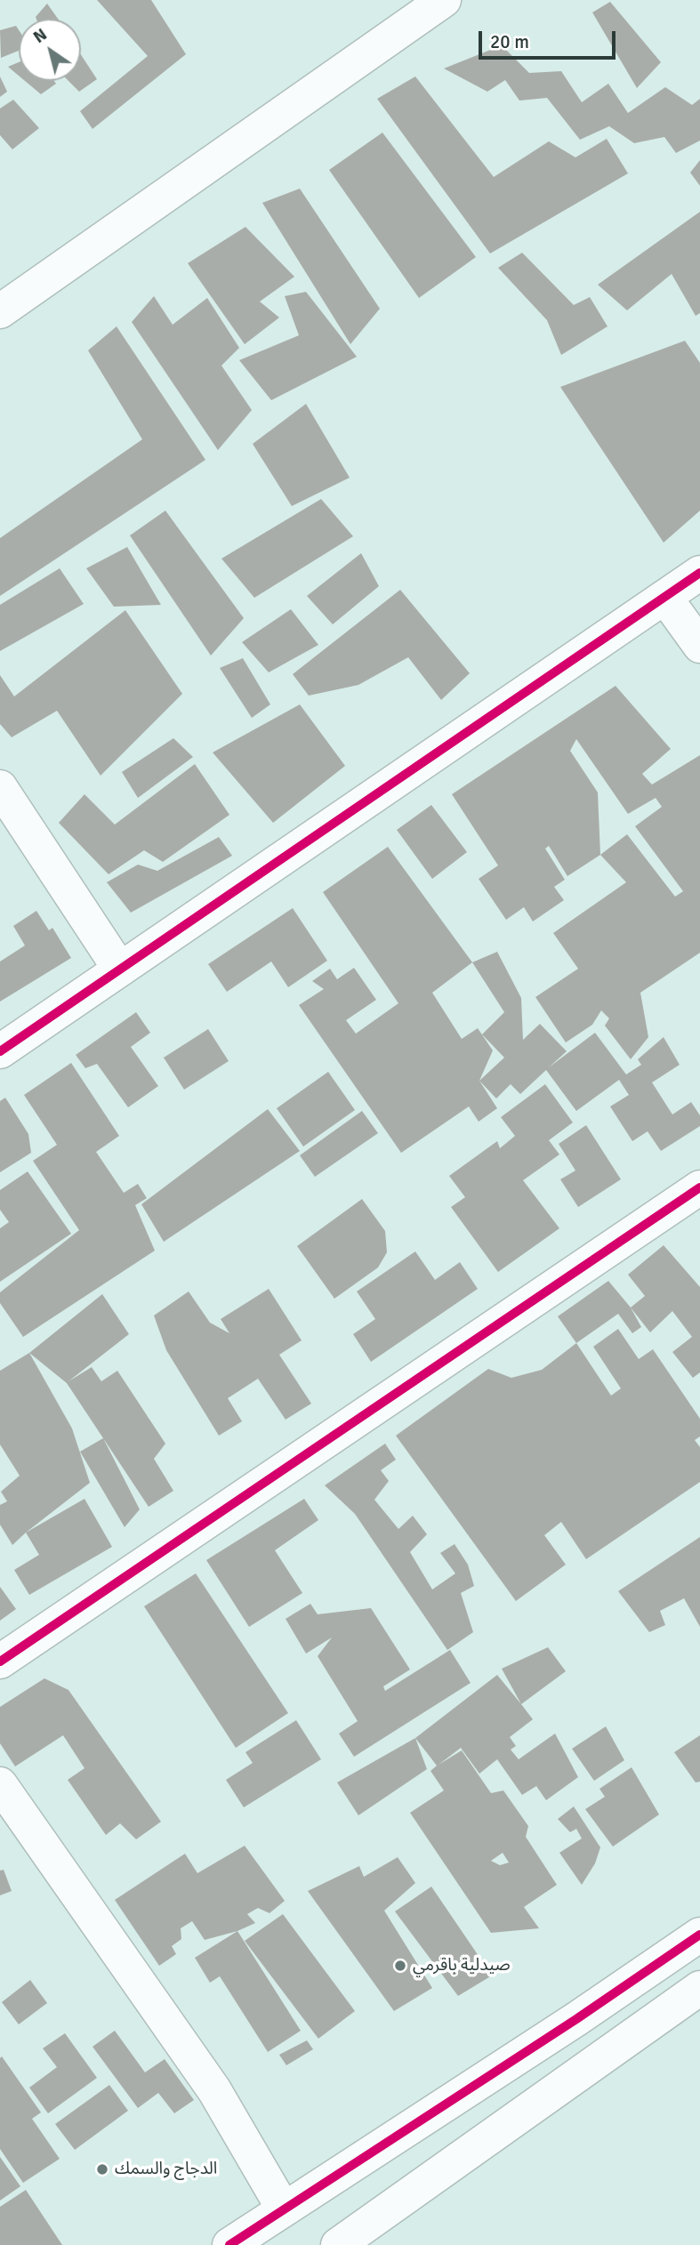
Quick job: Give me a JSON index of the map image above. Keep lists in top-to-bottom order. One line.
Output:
{"places":["صيدلية باقرمي","الدجاج والسمك"],"scale_bar":"20 m","north":"top left"}
